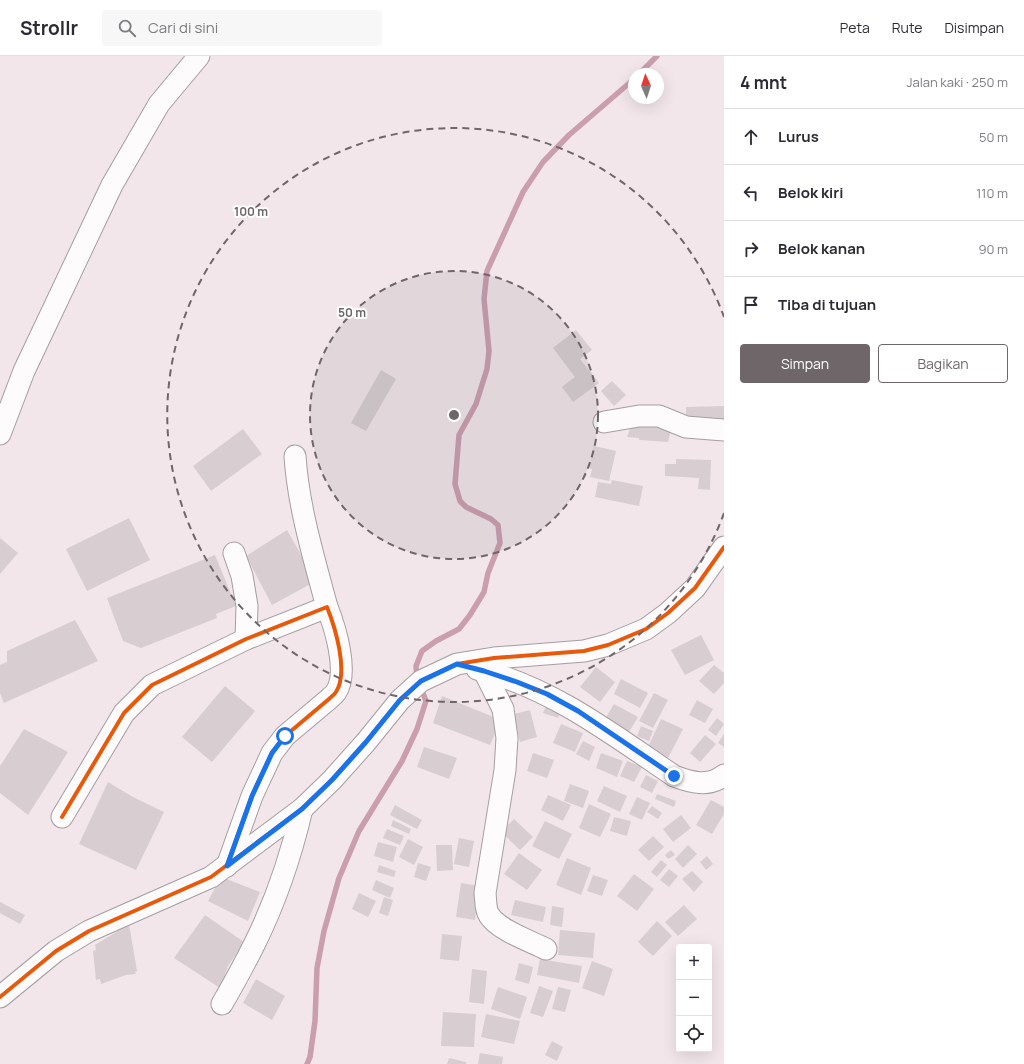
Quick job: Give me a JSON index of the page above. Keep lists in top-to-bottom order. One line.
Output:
{"north":"top","page":{"header":"Strollr","search":"Cari di sini","nav":["Peta","Rute","Disimpan"],"heading":["4 mnt","Jalan kaki · 250 m"],"list":[["Lurus","50 m"],["Belok kiri","110 m"],["Belok kanan","90 m"],"Tiba di tujuan"],"buttons":["Simpan","Bagikan"],"map_buttons":["+","−"]},"rings":["100 m","50 m"]}
